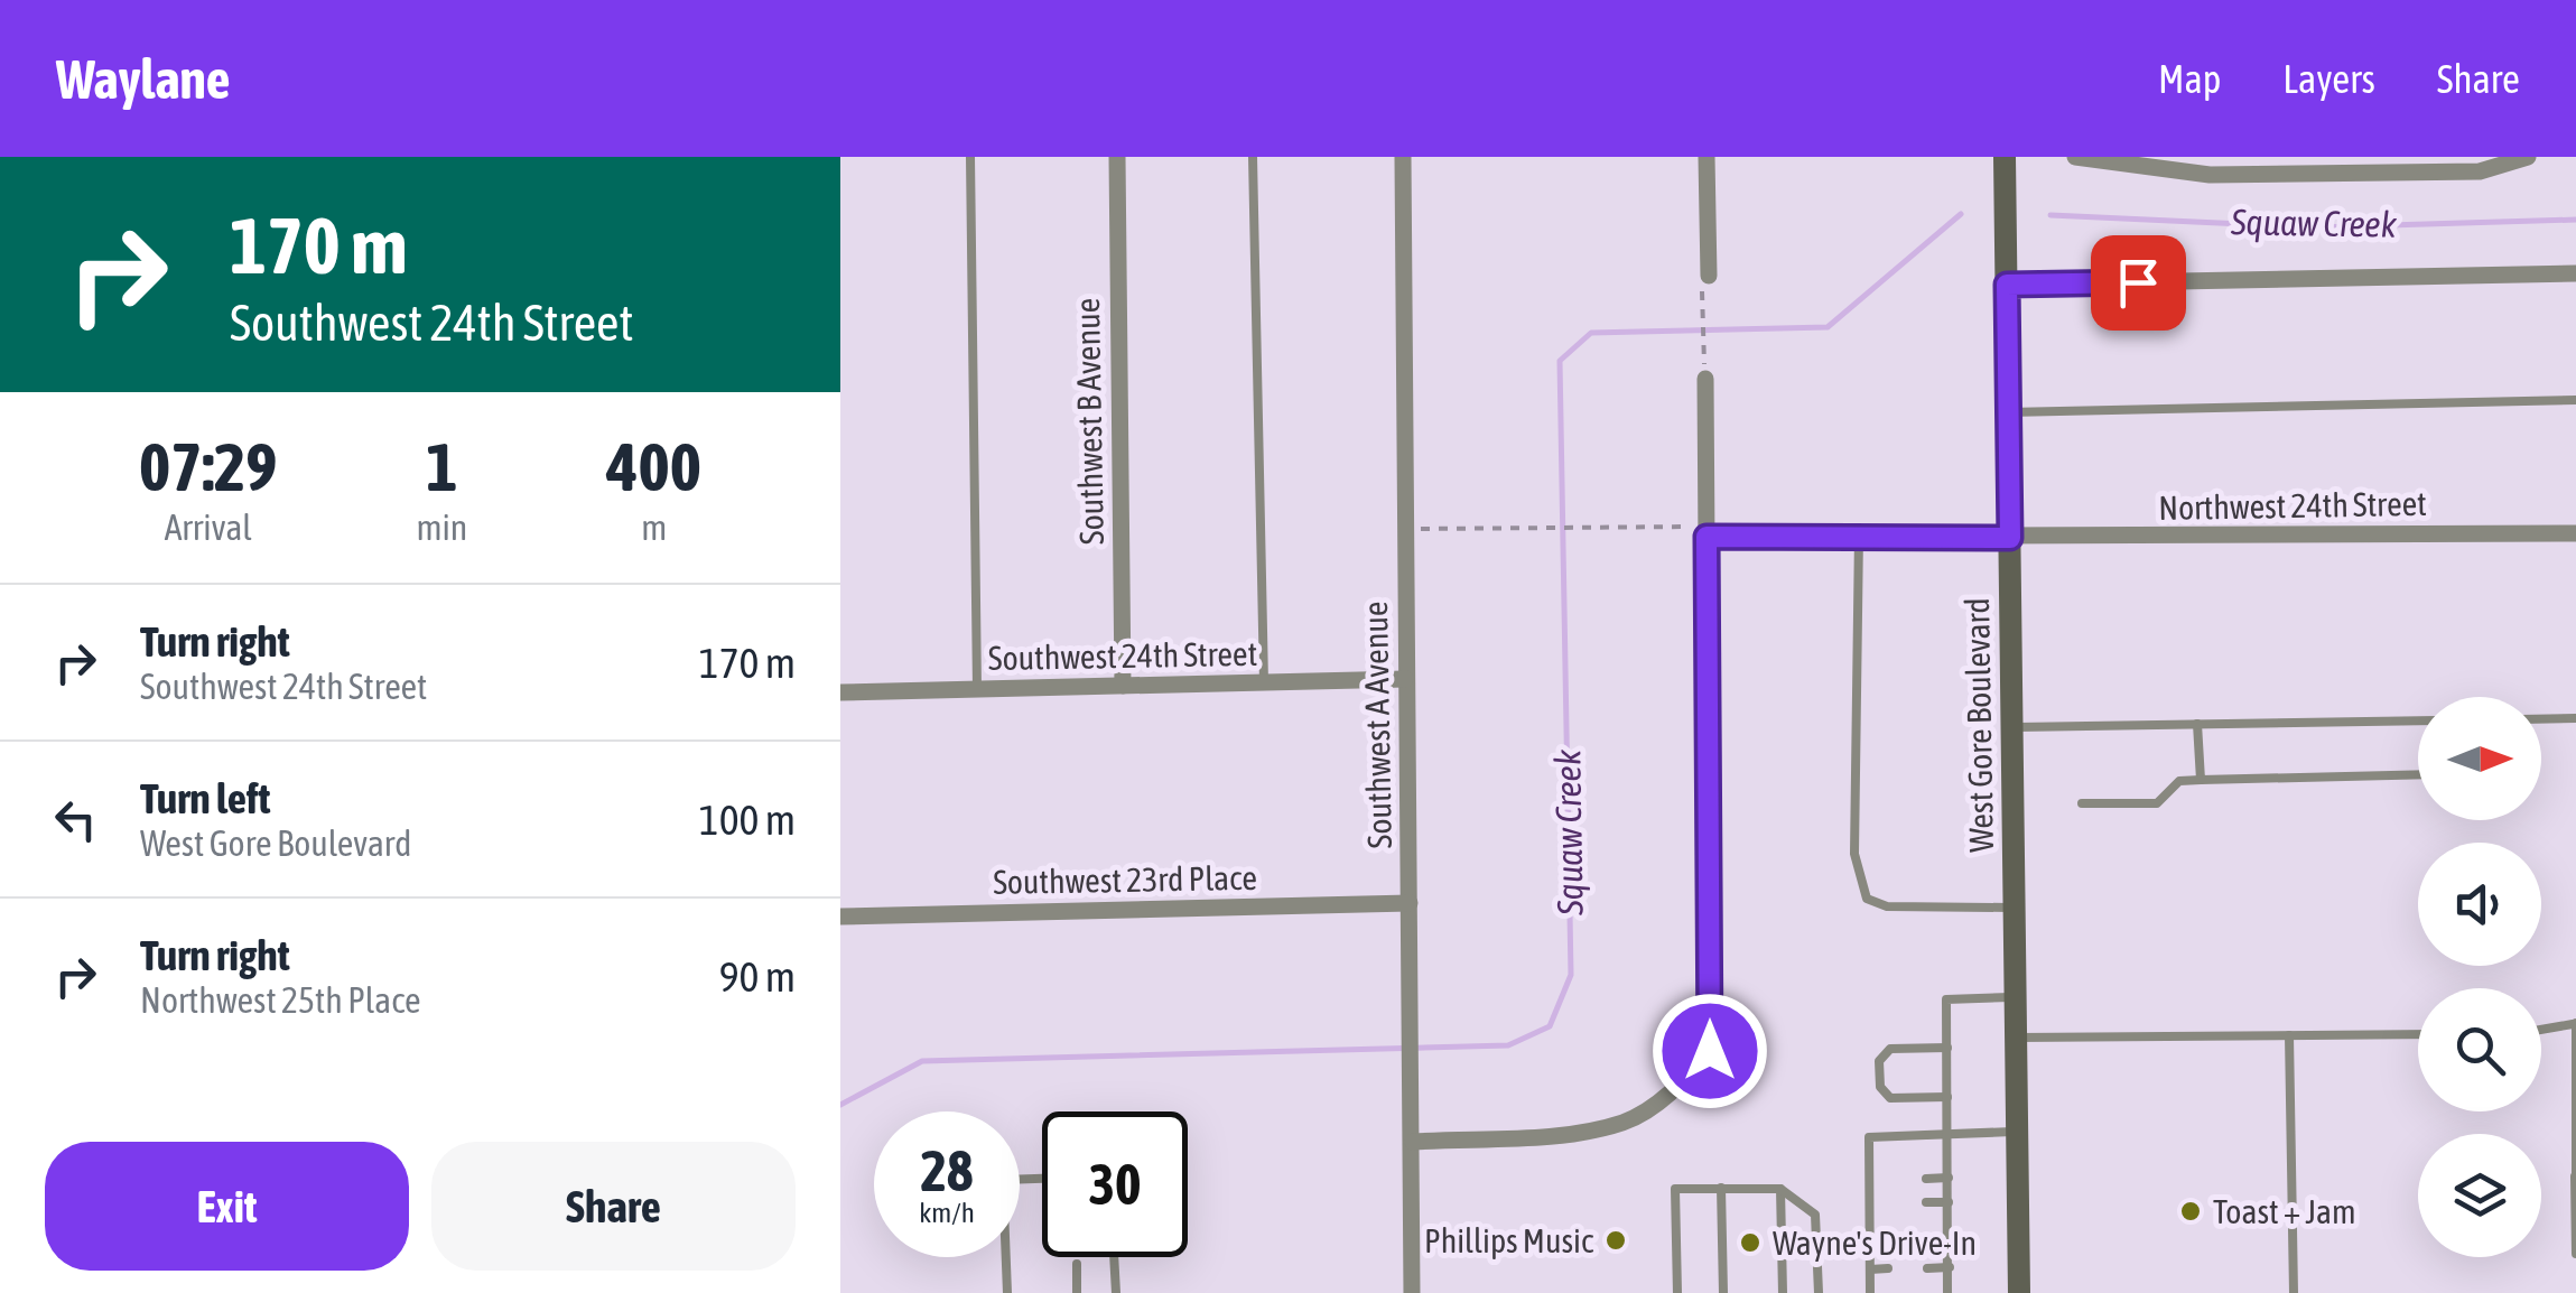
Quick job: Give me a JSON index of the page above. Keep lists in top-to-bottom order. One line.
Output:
{"streets":{"main road":["West Gore Boulevard"],"street":["Southwest B Avenue","Northwest 24th Street","Southwest 24th Street","Southwest A Avenue","Southwest 23rd Place"]},"crossings":[["Southwest B Avenue","Southwest 24th Street"],["Northwest 24th Street","West Gore Boulevard"],["Southwest 24th Street","Southwest A Avenue"],["Southwest A Avenue","Southwest 23rd Place"]],"water":["Squaw Creek"],"places":["Toast + Jam","Phillips Music","Wayne's Drive-In"],"north":"right","page":{"header":"Waylane","nav":["Map","Layers","Share"],"turn":["170 m","Southwest 24th Street"],"eta":["07:29","Arrival","1","min","400","m"],"list":[{"name":"Turn right","note":"Southwest 24th Street","value":"170 m"},{"name":"Turn left","note":"West Gore Boulevard","value":"100 m"},{"name":"Turn right","note":"Northwest 25th Place","value":"90 m"}],"speed":"28 km/h","limit":"30","buttons":["Exit","Share"]}}
